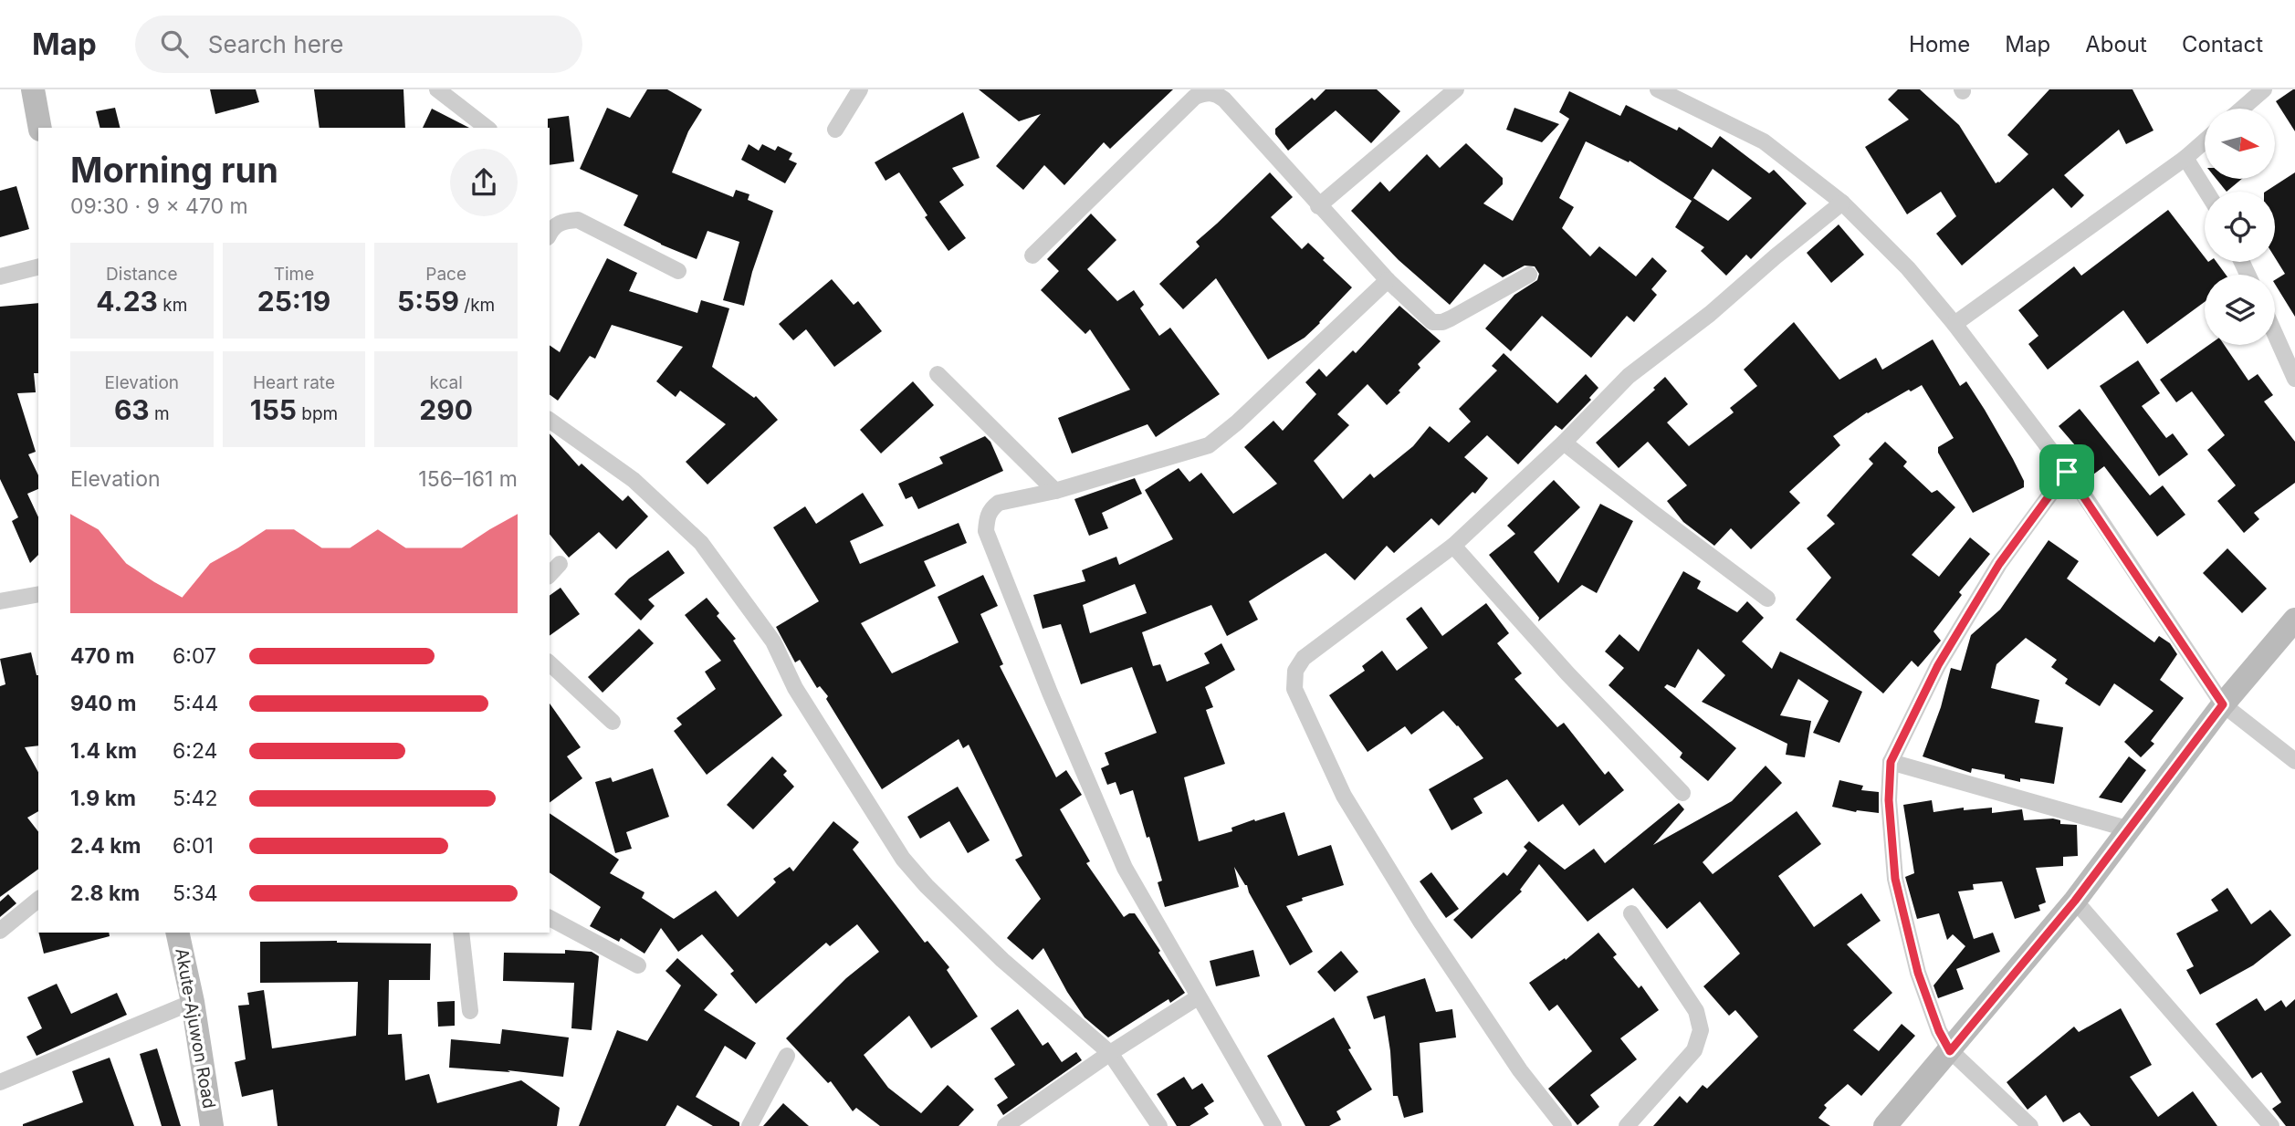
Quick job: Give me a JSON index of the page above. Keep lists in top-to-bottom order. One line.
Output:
{"streets":{"street":["Akute-Ajuwon Road"]},"north":"right","page":{"header":"Map","search":"Search here","nav":["Home","Map","About","Contact"],"heading":["Morning run","09:30 · 9 × 470 m"],"stats":[["Distance","4.23 km"],["Time","25:19"],["Pace","5:59 /km"],["Elevation","63 m"],["Heart rate","155 bpm"],["kcal","290"]],"chart":["Elevation","156–161 m"],"list":[{"name":"470 m","note":"6:07"},{"name":"940 m","note":"5:44"},{"name":"1.4 km","note":"6:24"},{"name":"1.9 km","note":"5:42"},{"name":"2.4 km","note":"6:01"},{"name":"2.8 km","note":"5:34"}]}}
